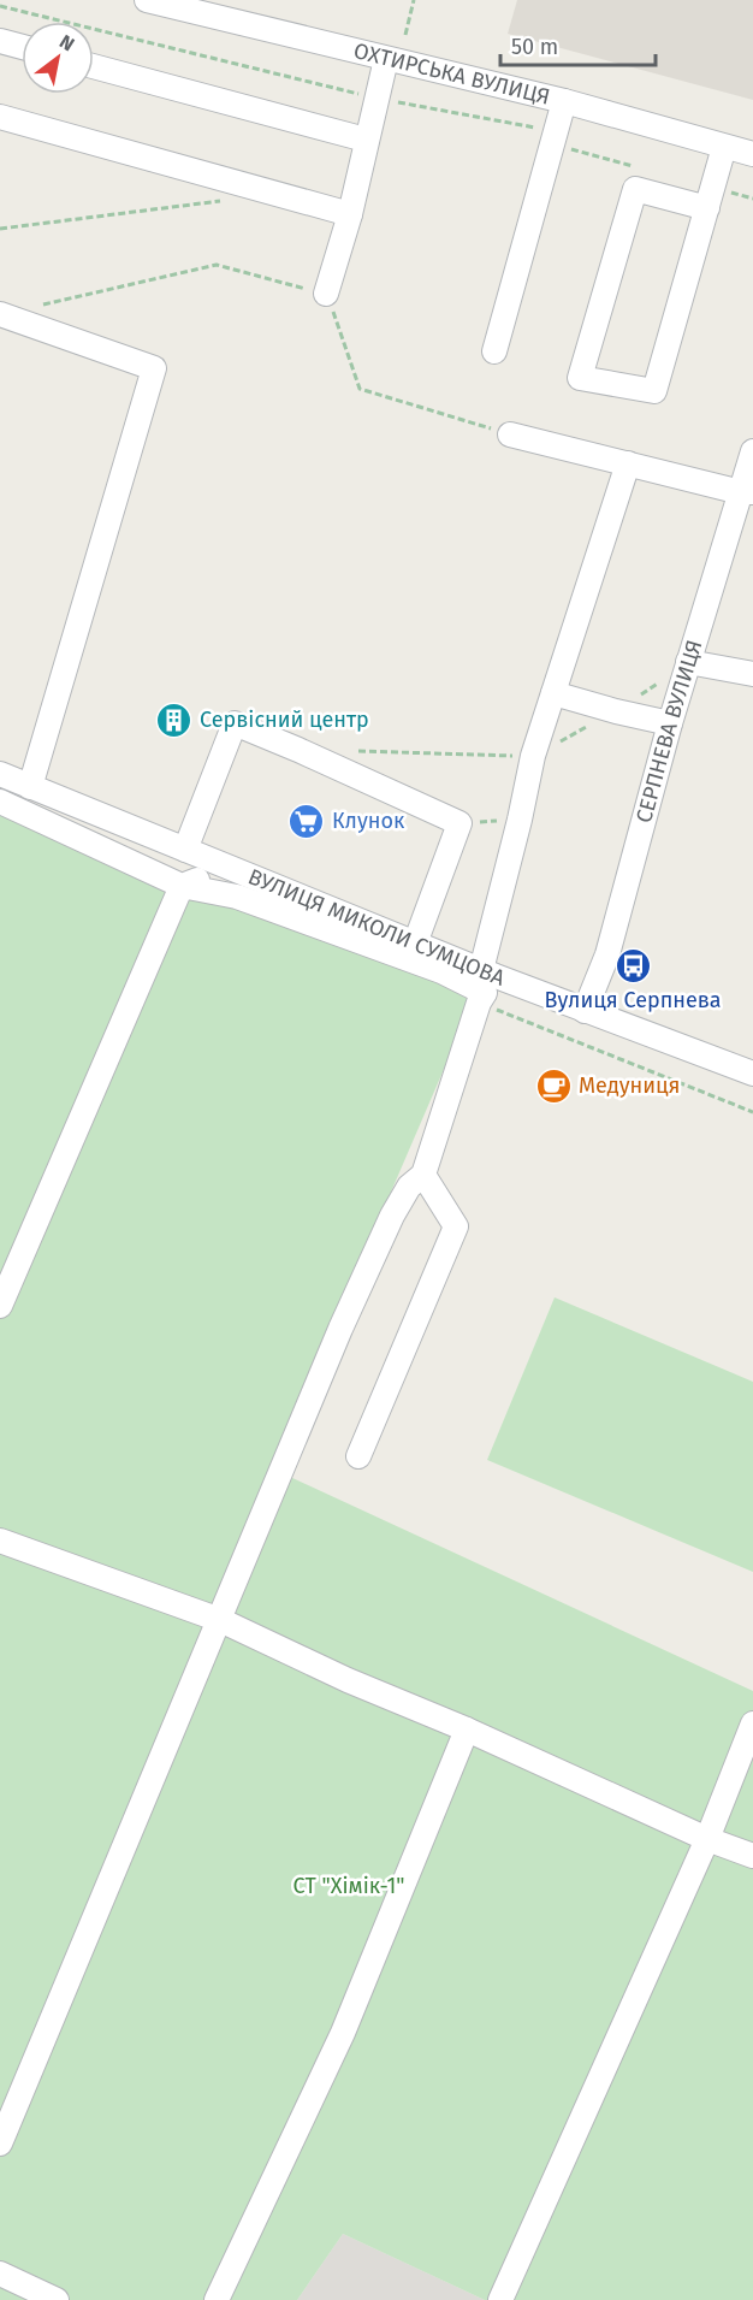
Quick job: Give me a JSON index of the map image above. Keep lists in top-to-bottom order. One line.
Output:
{"streets":{"street":["ОХТИРСЬКА ВУЛИЦЯ","СЕРПНЕВА ВУЛИЦЯ","ВУЛИЦЯ МИКОЛИ СУМЦОВА"]},"crossings":[["СЕРПНЕВА ВУЛИЦЯ","ВУЛИЦЯ МИКОЛИ СУМЦОВА"]],"parks":["СТ \"Хімік-1\""],"places":{"building":["Сервісний центр"],"supermarket":["Клунок"],"bus stop":["Вулиця Серпнева"],"cafe":["Медуниця"]},"scale_bar":"50 m","north":"top right"}
